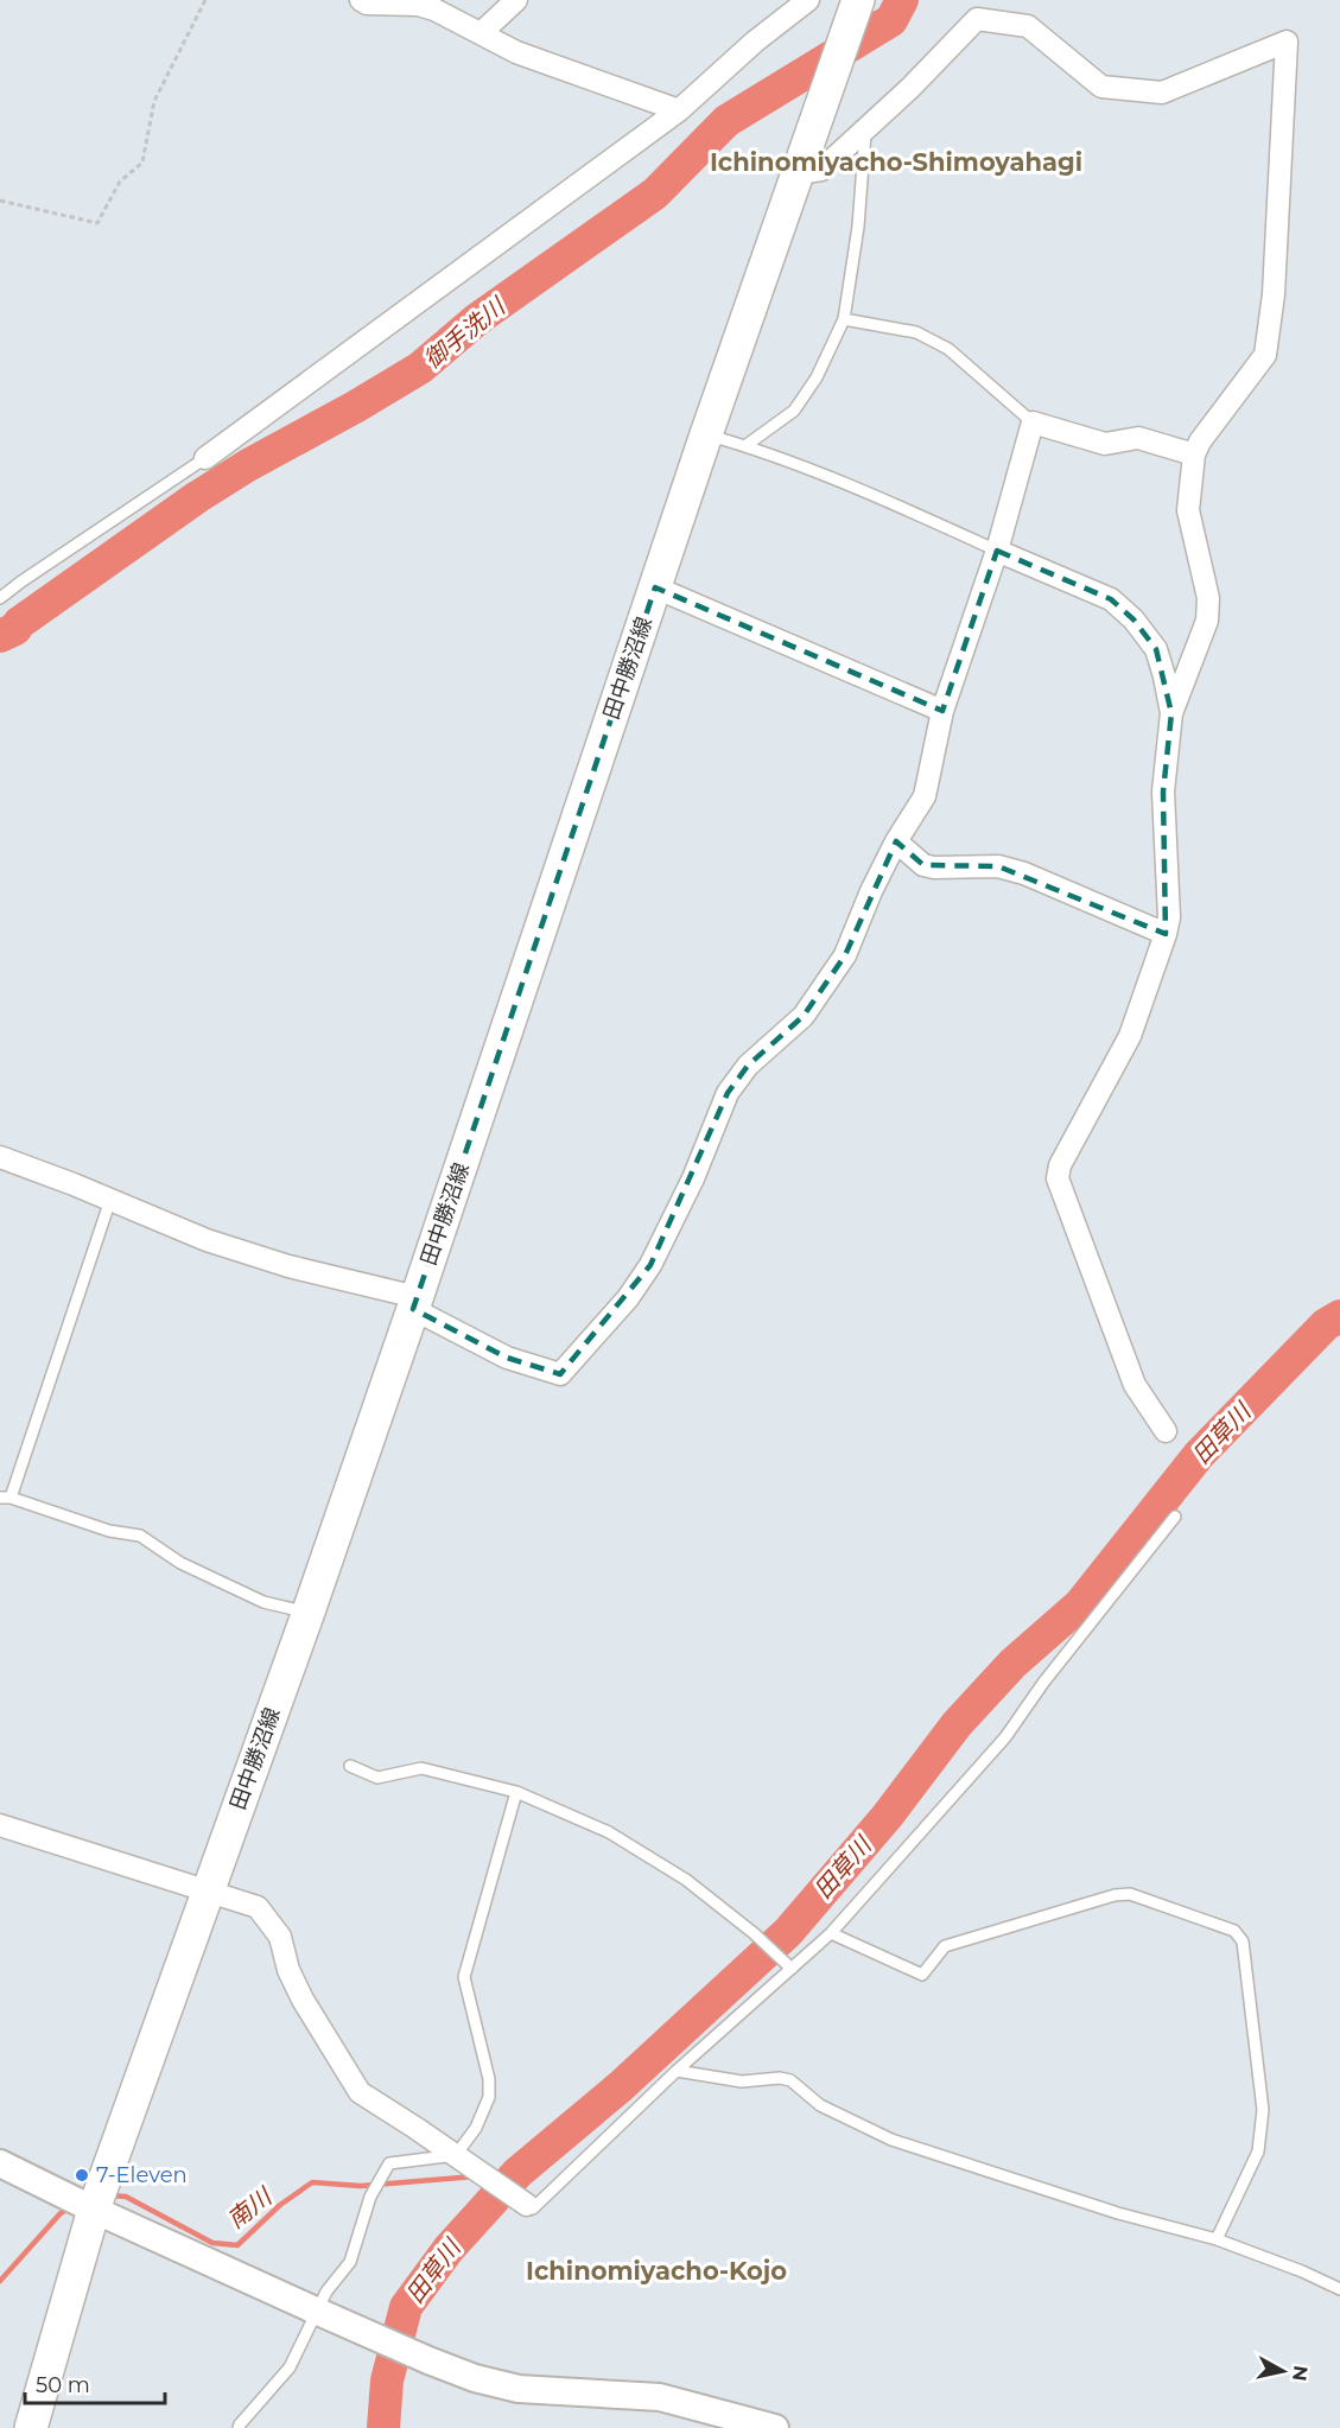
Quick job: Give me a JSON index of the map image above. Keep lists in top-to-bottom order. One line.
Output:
{"streets":{"main road":["田中勝沼線"]},"districts":["Ichinomiyacho-Shimoyahagi","Ichinomiyacho-Kojo"],"water":["御手洗川","田草川","南川"],"places":["7-Eleven"],"scale_bar":"50 m","north":"right"}
